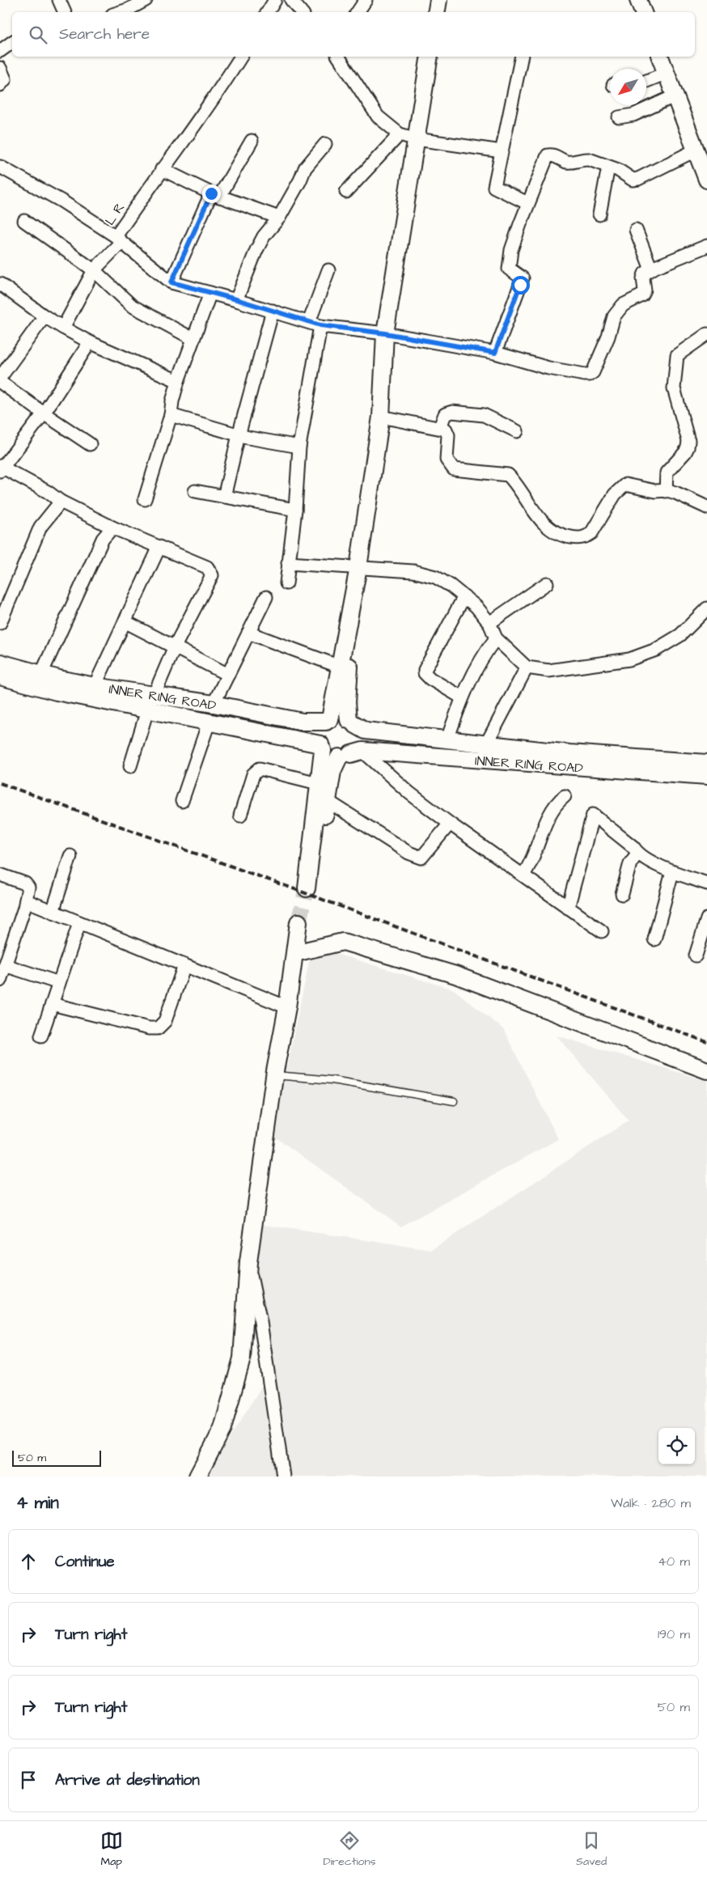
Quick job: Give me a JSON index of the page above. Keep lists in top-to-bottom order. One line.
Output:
{"streets":{"street":["L R","INNER RING ROAD"]},"scale_bar":"50 m","north":"bottom left","page":{"search":"Search here","scale":"50 m","heading":["4 min","Walk · 280 m"],"list":[["Continue","40 m"],["Turn right","190 m"],["Turn right","50 m"],"Arrive at destination"],"nav":["Map","Directions","Saved"]}}
